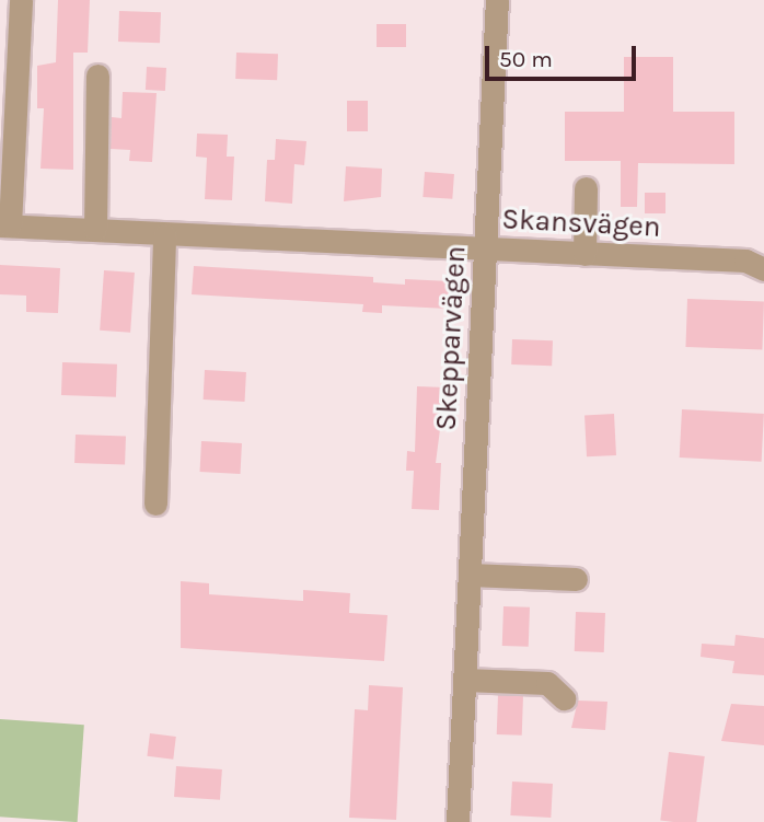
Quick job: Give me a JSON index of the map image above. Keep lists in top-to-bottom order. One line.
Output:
{"streets":{"street":["Skansvägen","Skepparvägen"]},"crossings":[["Skansvägen","Skepparvägen"]],"scale_bar":"50 m"}
